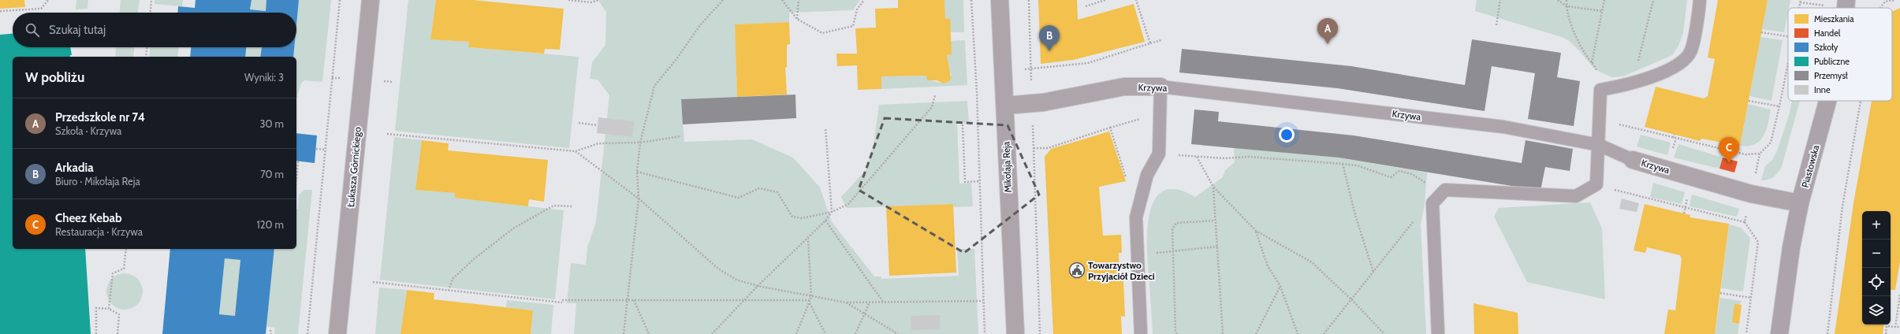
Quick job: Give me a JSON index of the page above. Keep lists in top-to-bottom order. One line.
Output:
{"streets":{"street":["Krzywa","Piastowska","Łukasza Górnickiego","Mikołaja Reja"]},"crossings":[["Krzywa","Piastowska"],["Krzywa","Mikołaja Reja"]],"places":{"public building":["Towarzystwo Przyjaciół Dzieci"]},"legend":["Mieszkania","Handel","Szkoły","Publiczne","Przemysł","Inne"],"page":{"search":"Szukaj tutaj","pins":["A","B","C"],"heading":["W pobliżu","Wyniki: 3"],"list":[{"mark":"A","name":"Przedszkole nr 74","note":"Szkoła · Krzywa","value":"30 m"},{"mark":"B","name":"Arkadia","note":"Biuro · Mikołaja Reja","value":"70 m"},{"mark":"C","name":"Cheez Kebab","note":"Restauracja · Krzywa","value":"120 m"}],"map_buttons":["+","−"]}}
